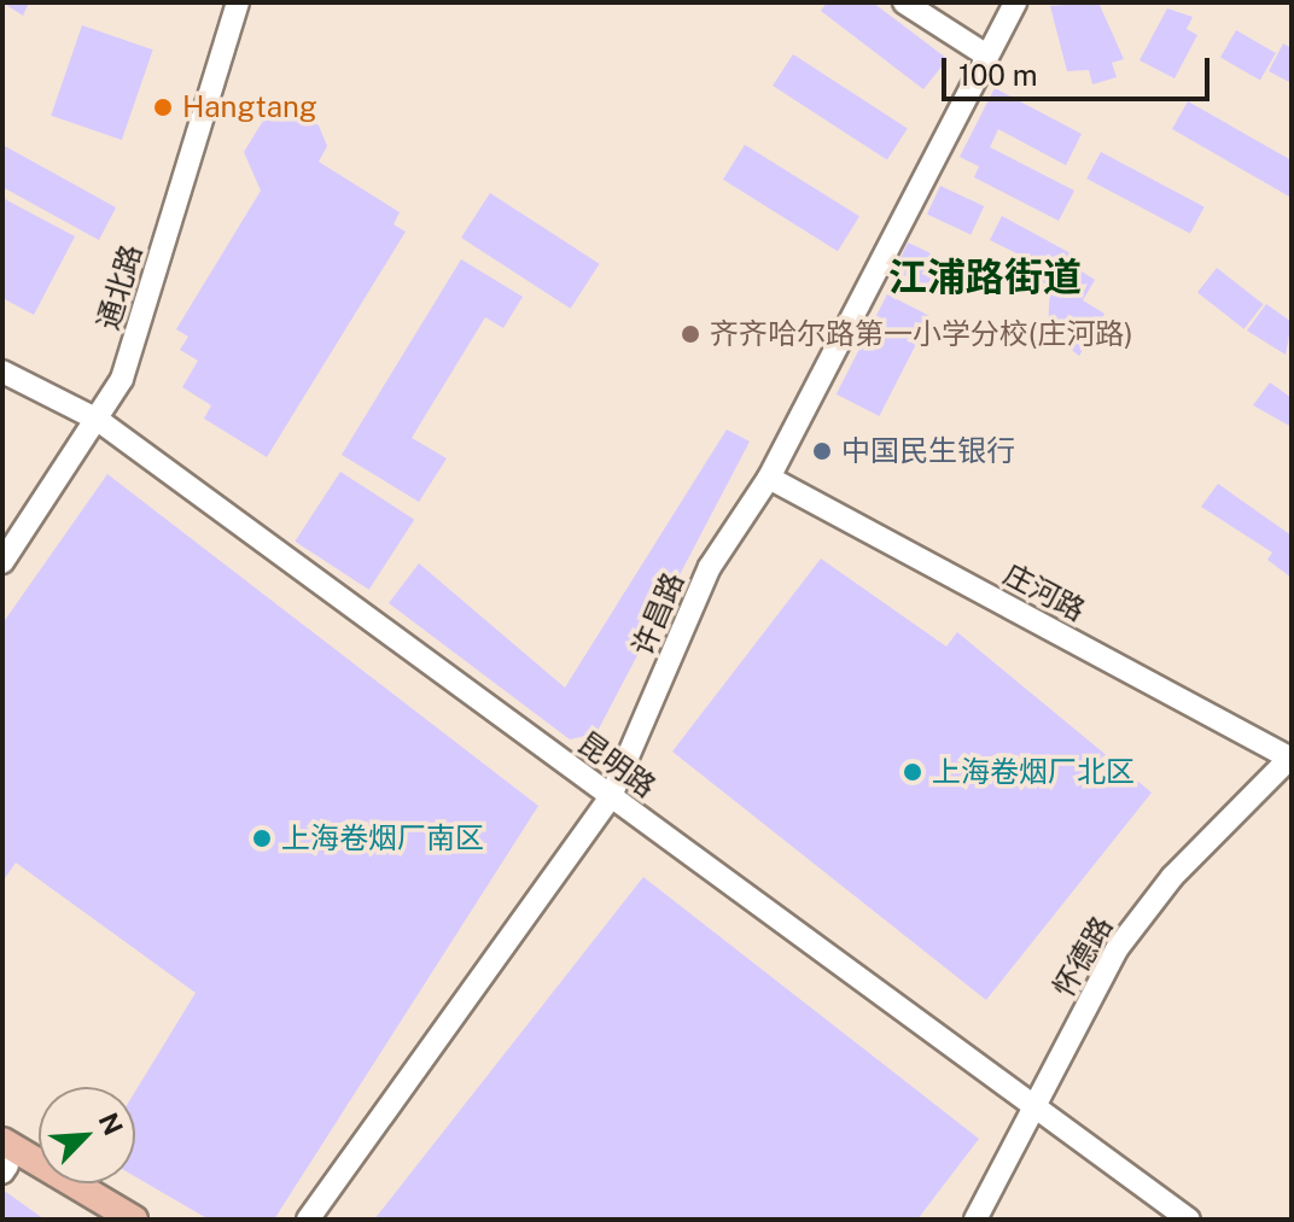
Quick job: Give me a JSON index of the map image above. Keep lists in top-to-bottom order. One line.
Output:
{"streets":{"street":["通北路","庄河路","许昌路","昆明路","怀德路"]},"crossings":[["通北路","昆明路"],["庄河路","许昌路"],["庄河路","怀德路"],["许昌路","昆明路"],["昆明路","怀德路"]],"districts":["江浦路街道"],"places":["Hangtang","齐齐哈尔路第一小学分校(庄河路)","中国民生银行","上海卷烟厂北区","上海卷烟厂南区"],"scale_bar":"100 m","north":"top right"}
